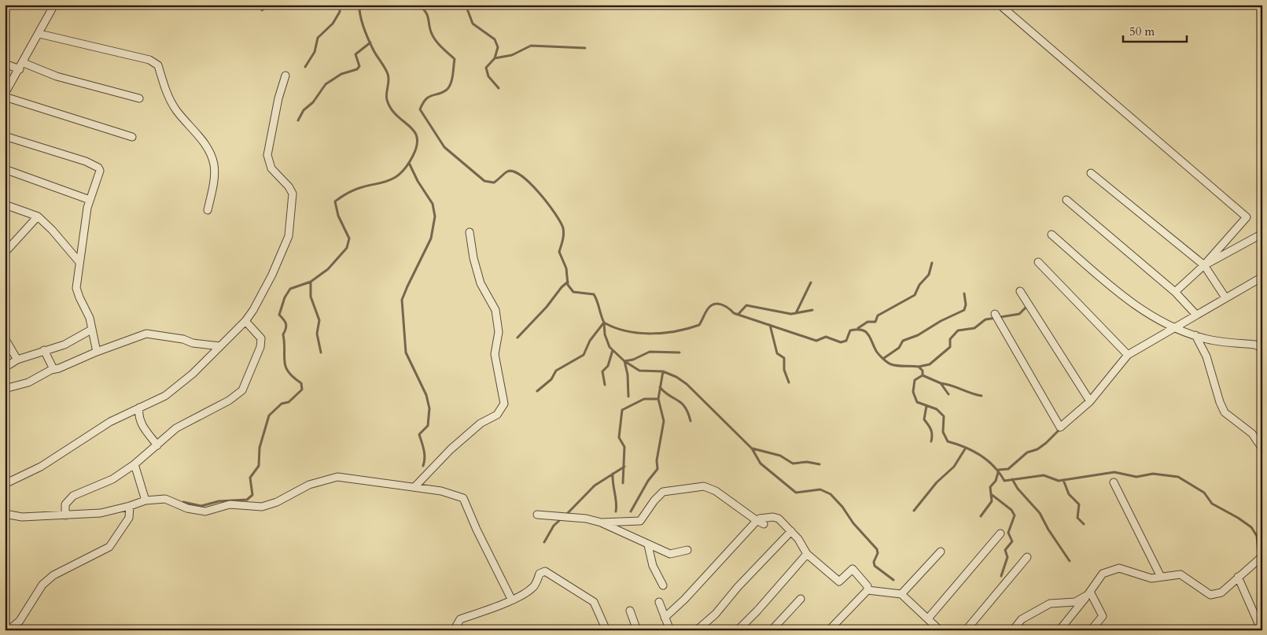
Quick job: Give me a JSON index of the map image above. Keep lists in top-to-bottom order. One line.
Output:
{"scale_bar":"50 m"}
